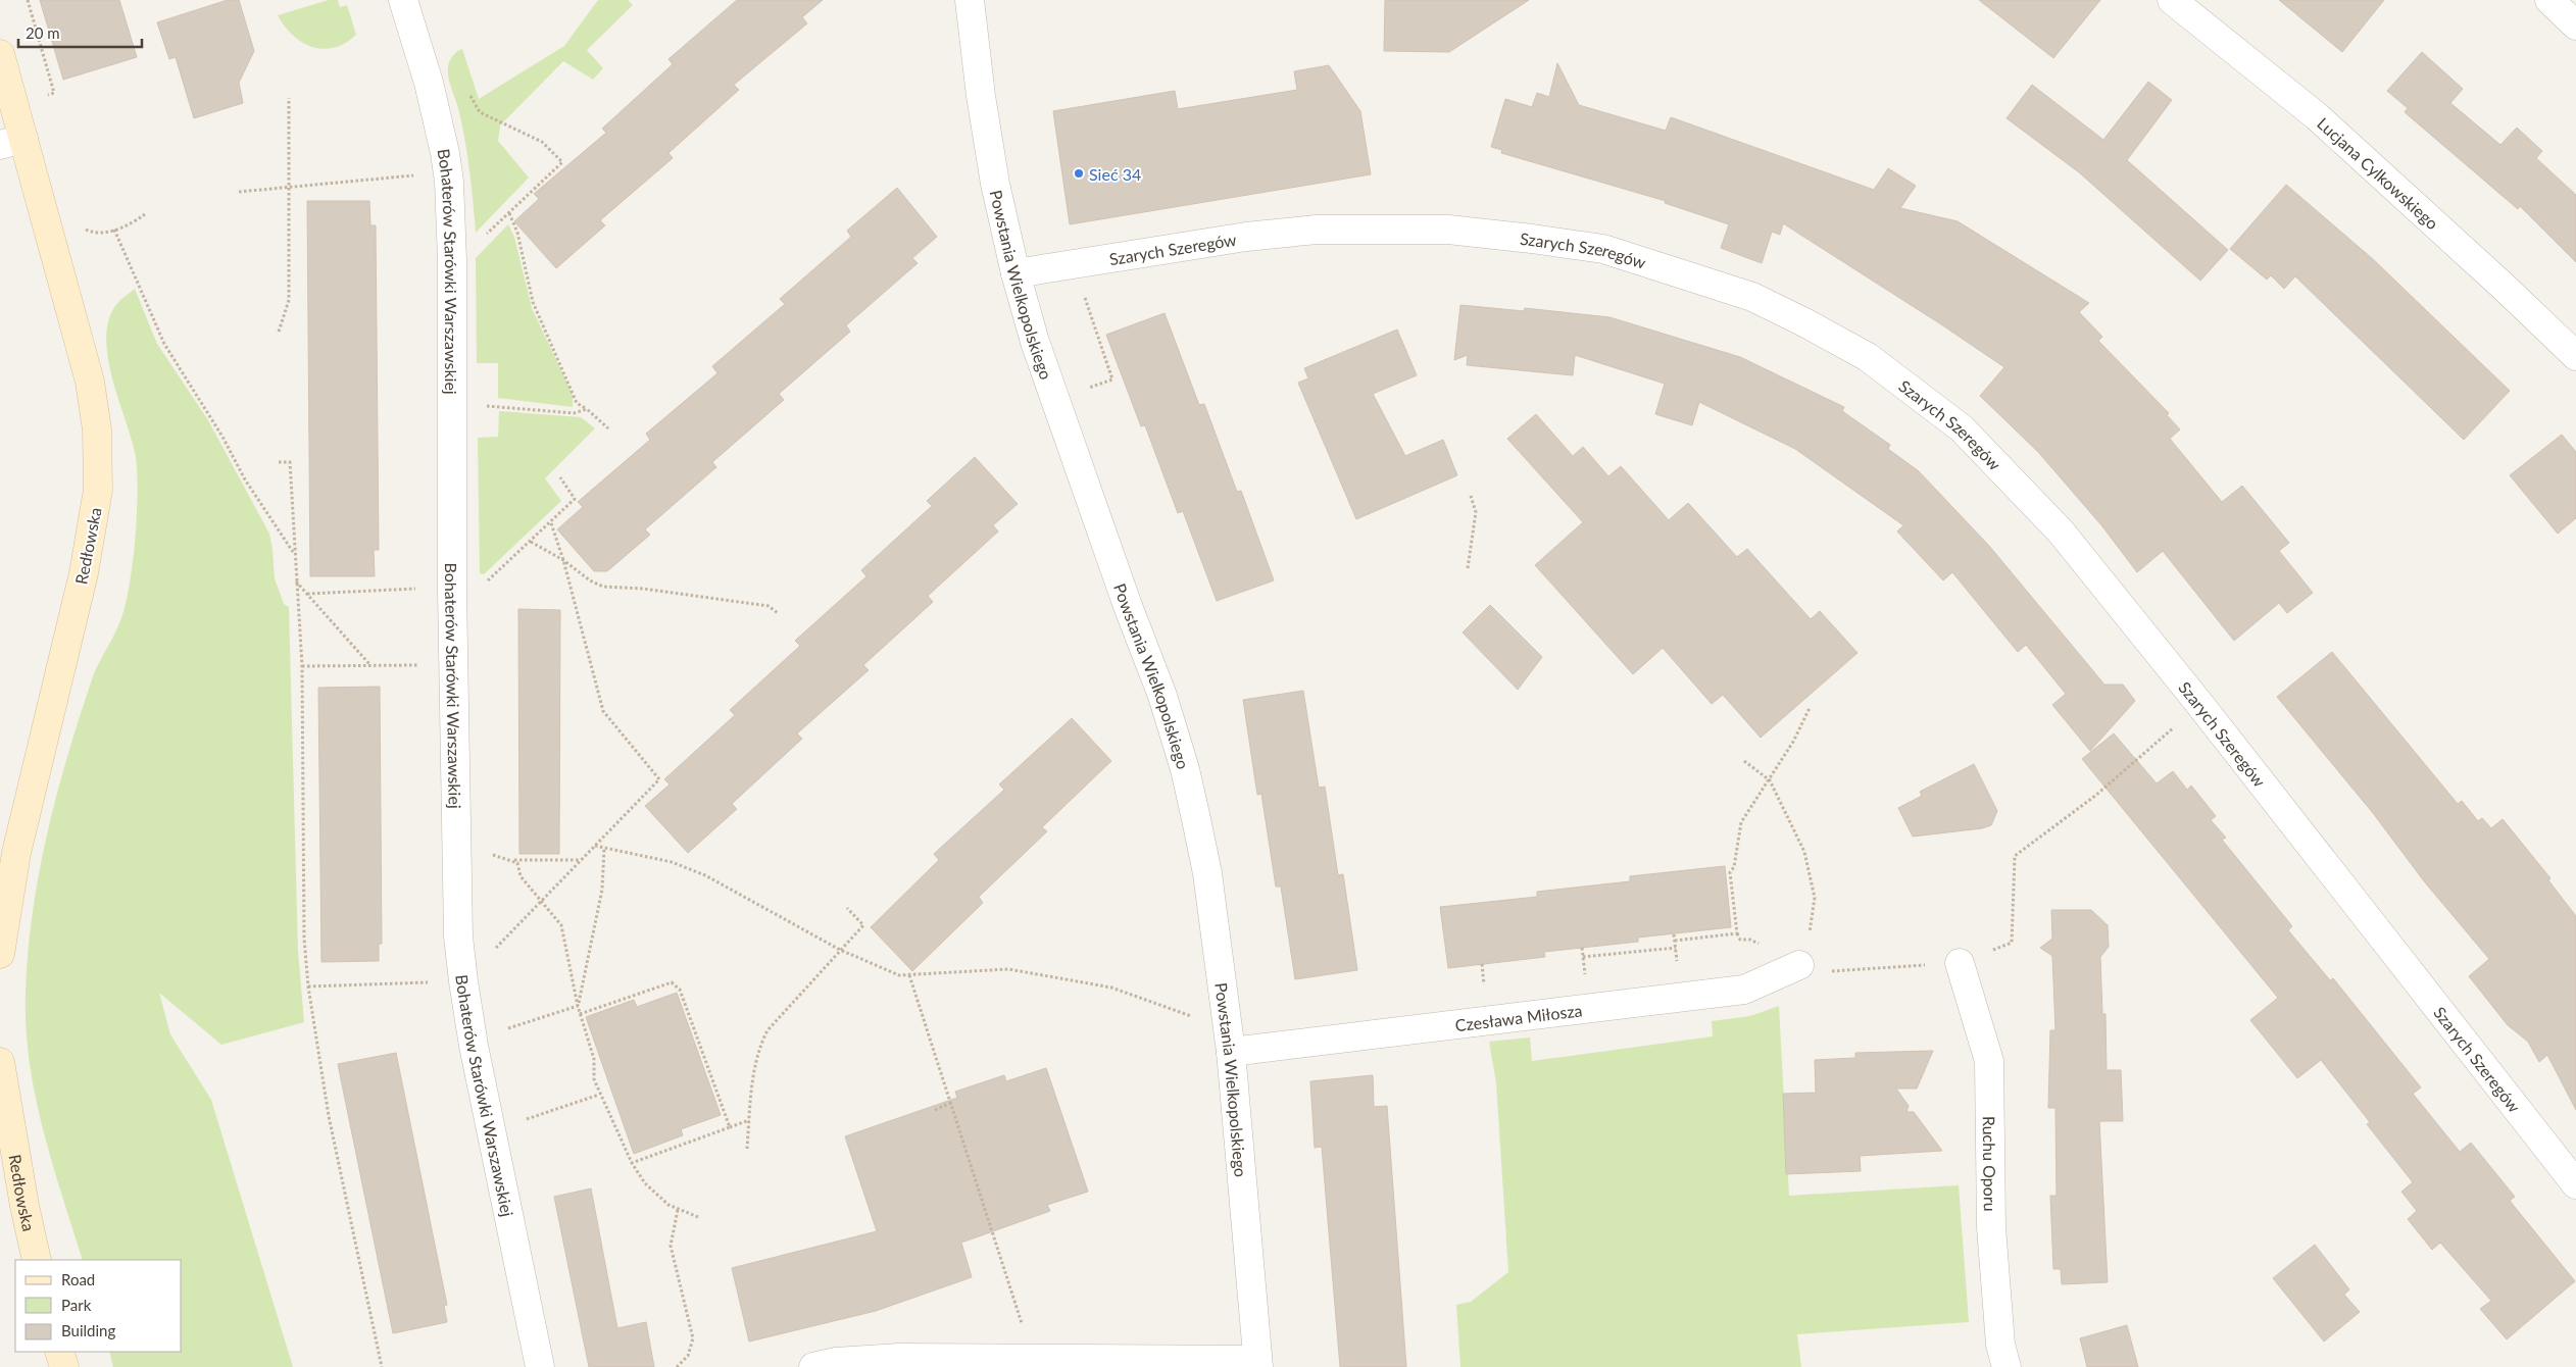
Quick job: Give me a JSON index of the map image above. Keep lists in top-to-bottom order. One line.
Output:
{"streets":{"street":["Lucjana Cylkowskiego","Szarych Szeregów","Bohaterów Starówki Warszawskiej","Powstania Wielkopolskiego","Redłowska","Czesława Miłosza","Ruchu Oporu"]},"crossings":[["Szarych Szeregów","Powstania Wielkopolskiego"],["Powstania Wielkopolskiego","Czesława Miłosza"]],"places":["Sieć 34"],"legend":["Road","Park","Building"],"scale_bar":"20 m"}
